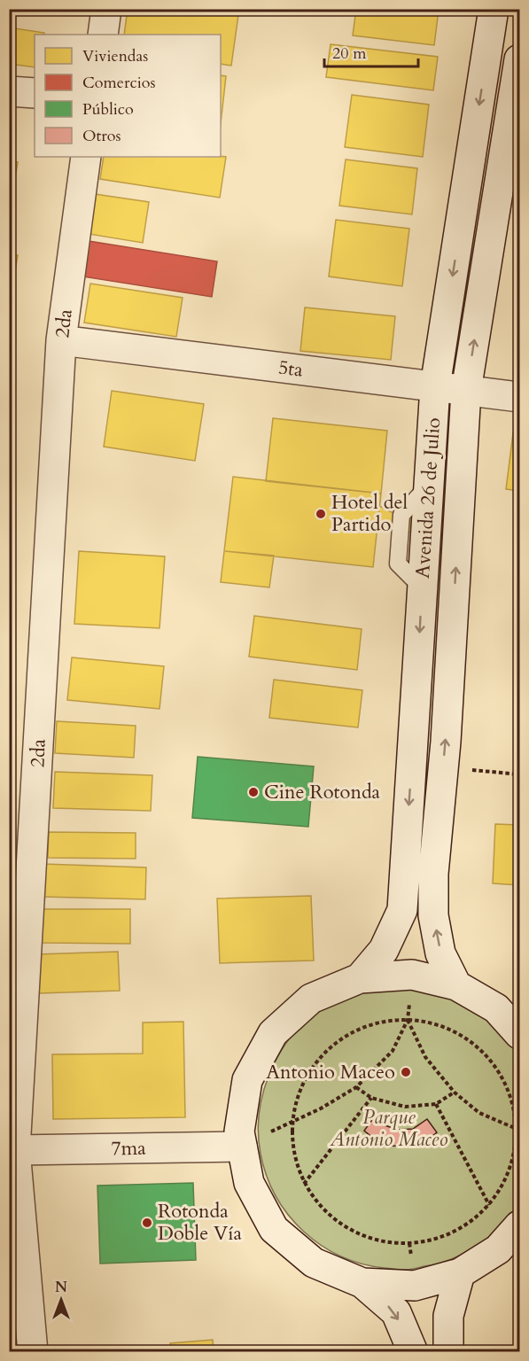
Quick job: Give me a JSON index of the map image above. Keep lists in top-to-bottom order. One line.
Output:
{"streets":{"main road":["2da","5ta","Avenida 26 de Julio","7ma"]},"crossings":[["2da","5ta"],["2da","7ma"],["5ta","Avenida 26 de Julio"]],"parks":["Parque Antonio Maceo"],"places":["Hotel del Partido","Cine Rotonda","Antonio Maceo","Rotonda Doble Vía"],"legend":["Viviendas","Comercios","Público","Otros"],"scale_bar":"20 m","north":"top"}
